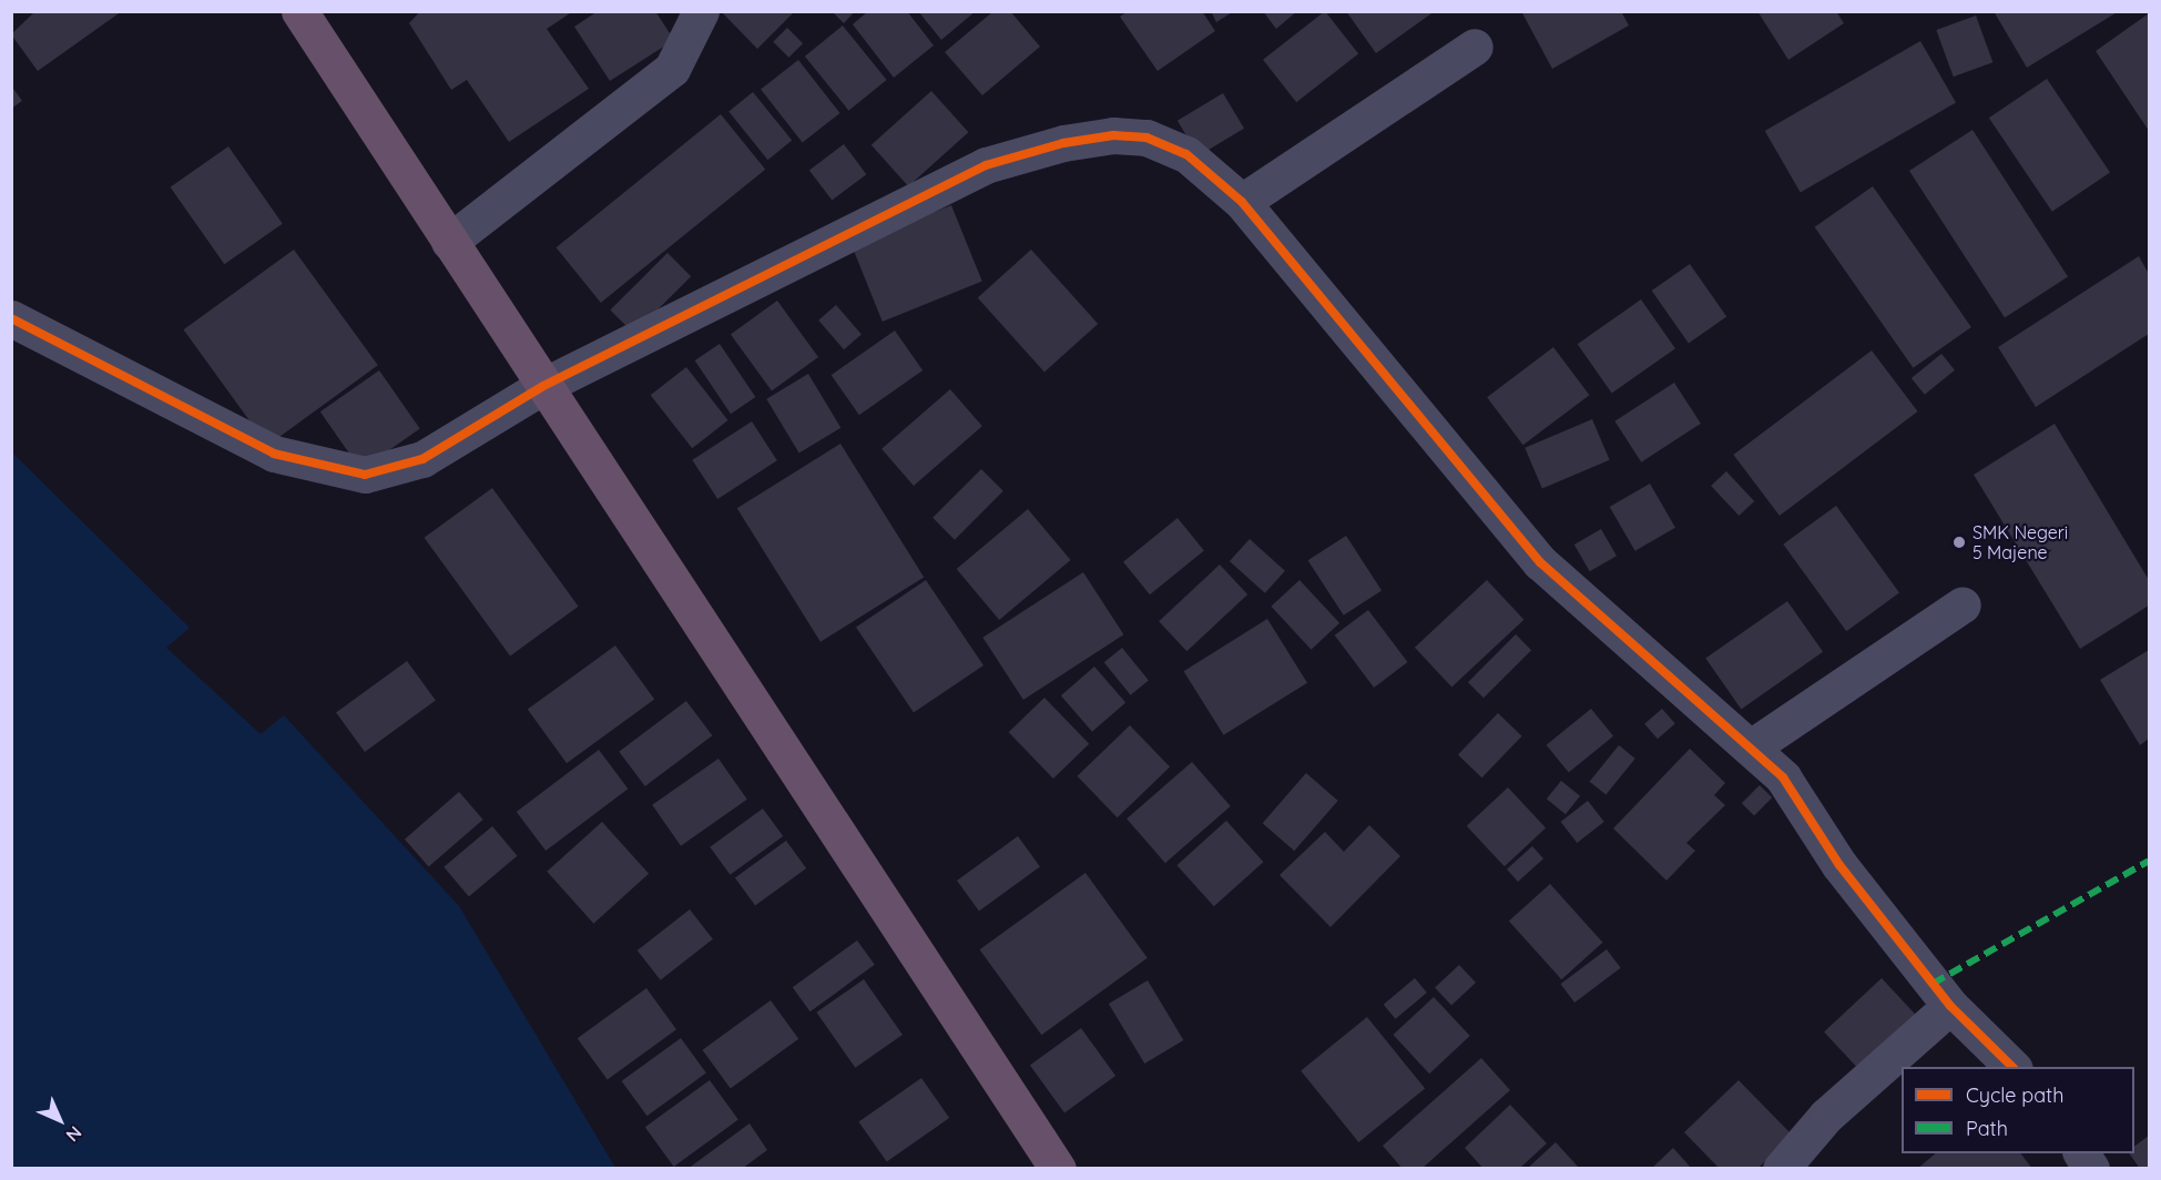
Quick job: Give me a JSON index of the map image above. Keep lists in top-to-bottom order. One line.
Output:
{"places":["SMK Negeri 5 Majene"],"legend":["Cycle path","Path"],"north":"bottom right"}
